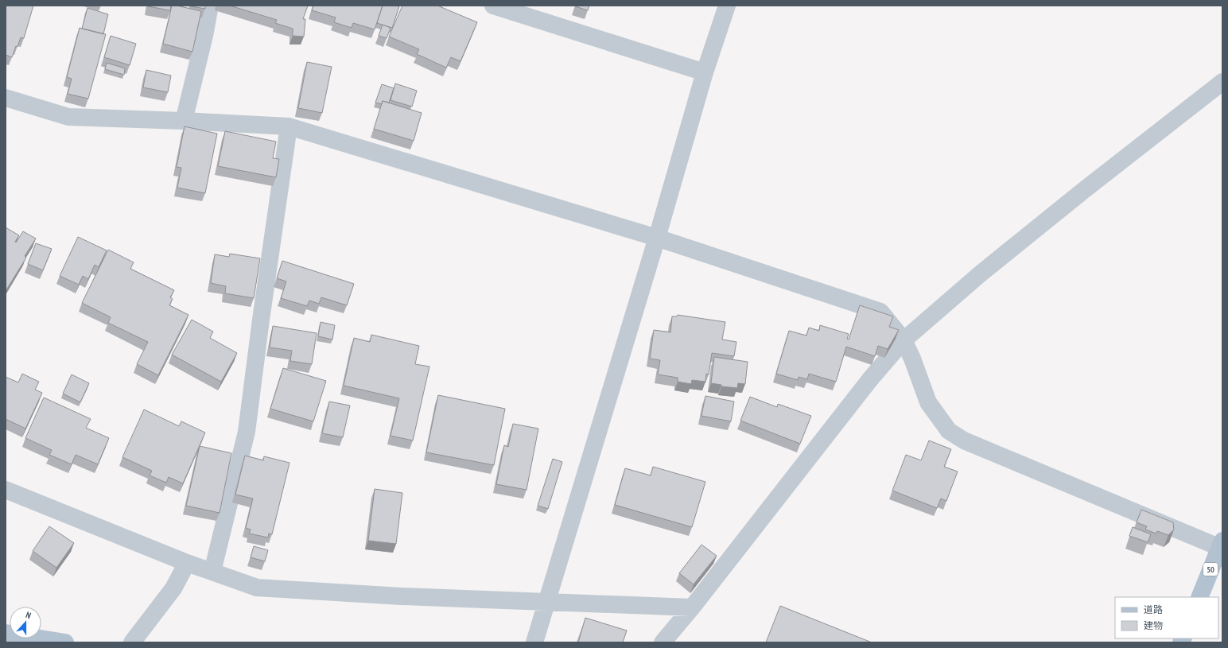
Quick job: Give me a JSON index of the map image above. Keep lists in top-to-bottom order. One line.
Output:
{"streets":{"main road":["50"]},"legend":["道路","建物"],"north":"top"}
